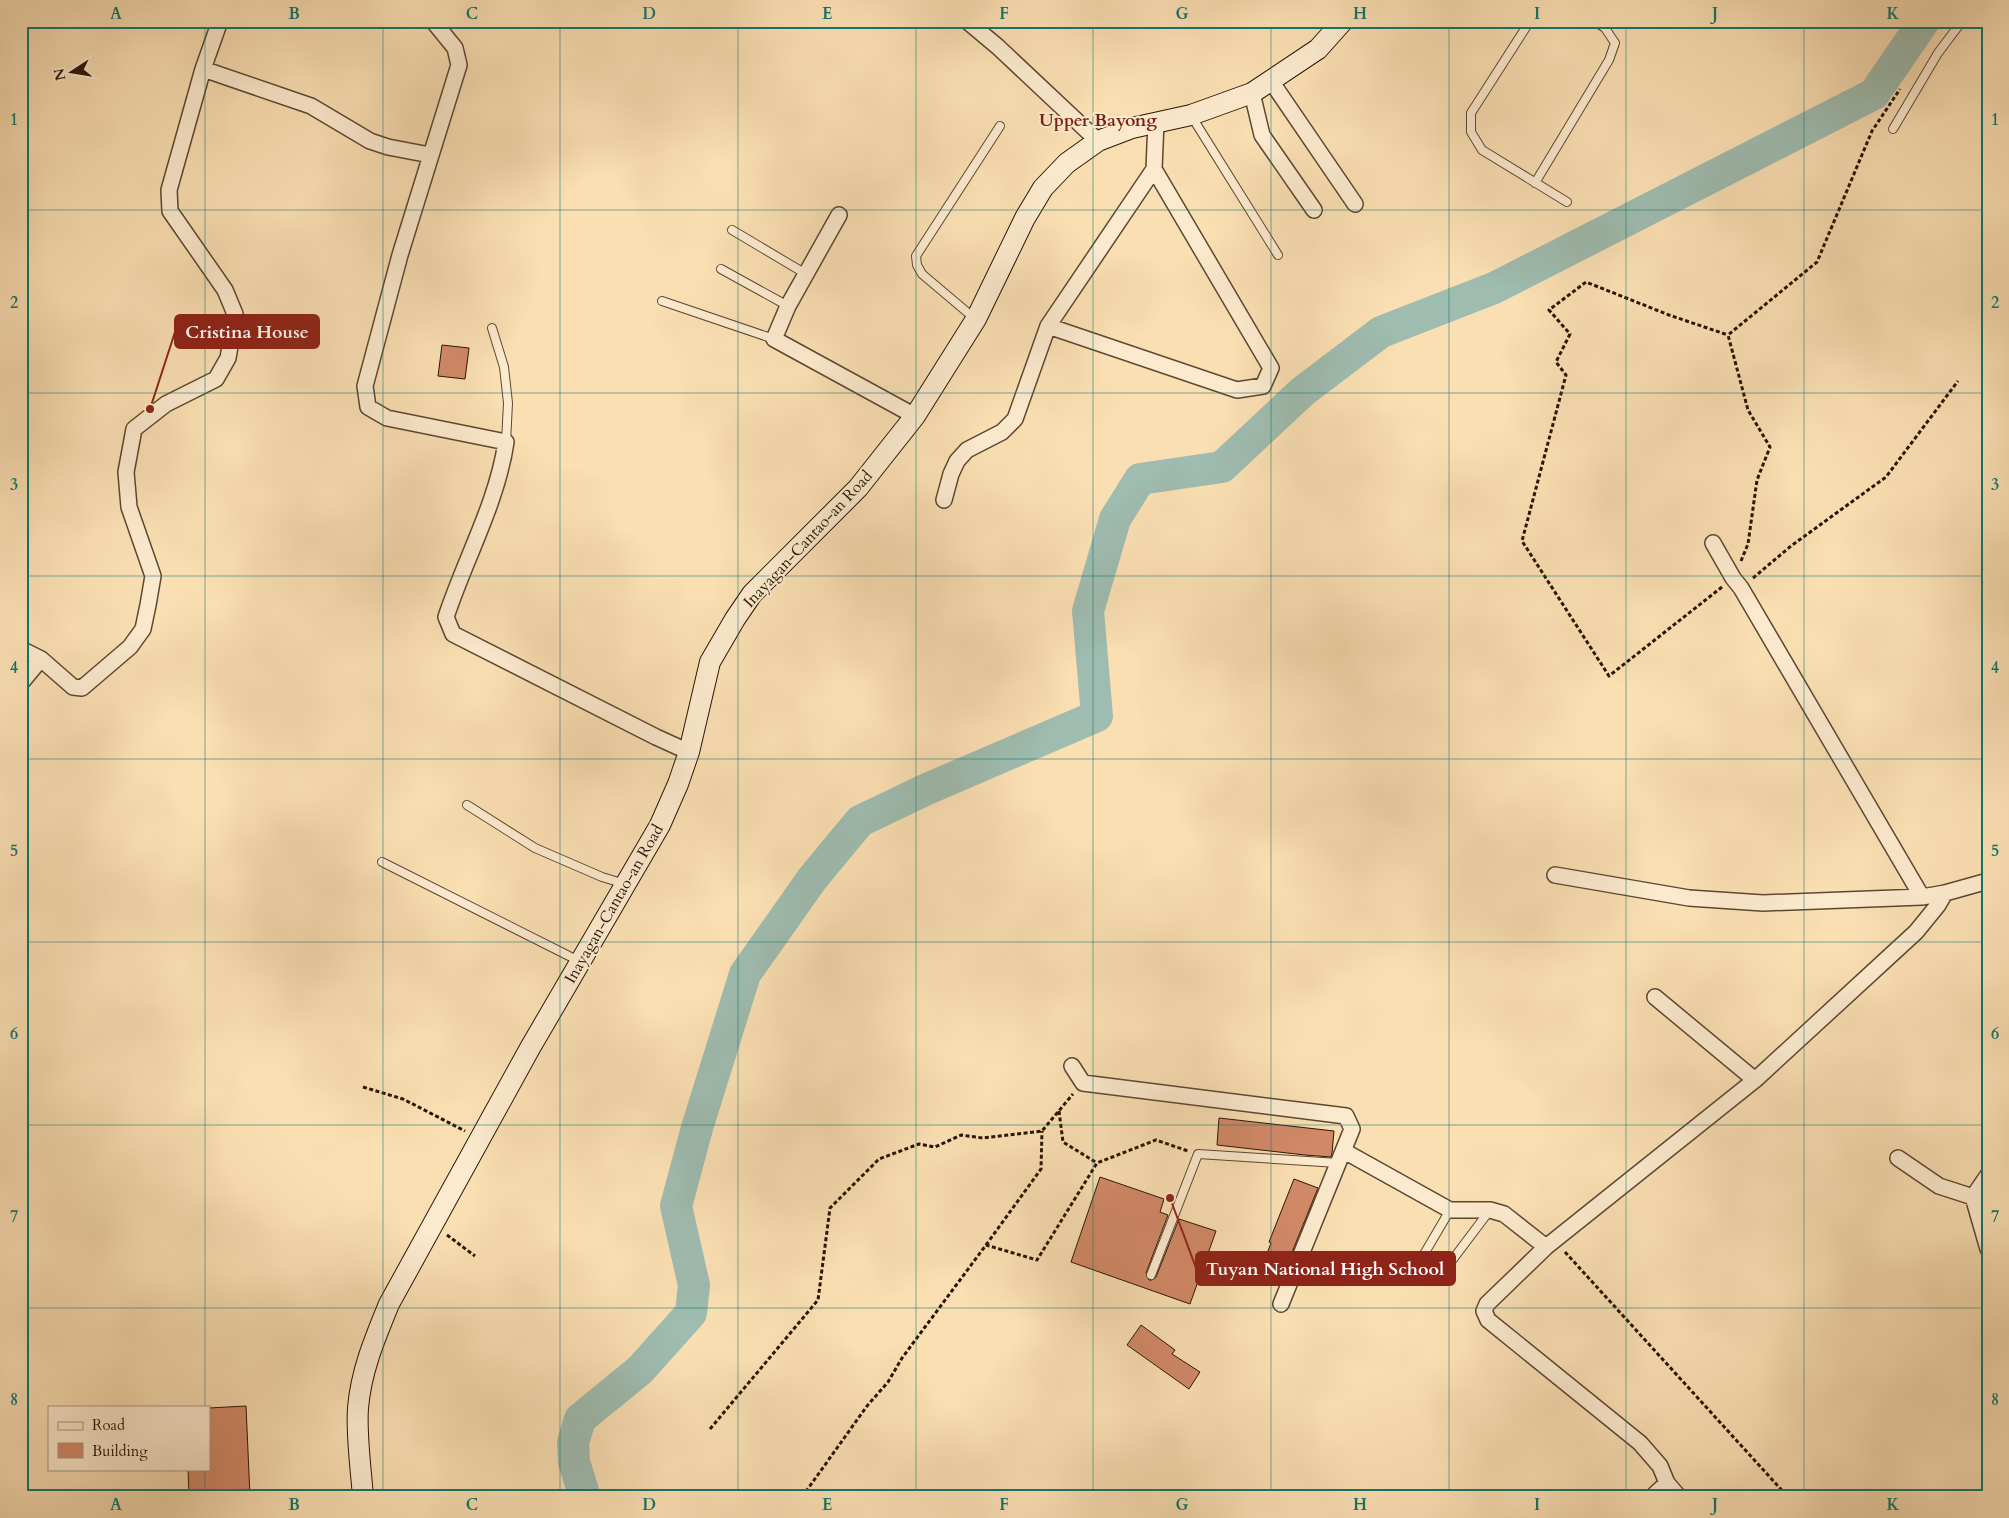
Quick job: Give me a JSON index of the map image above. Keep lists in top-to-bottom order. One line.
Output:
{"streets":{"street":["Inayagan-Cantao-an Road"]},"districts":["Upper Bayong"],"places":["Cristina House","Tuyan National High School"],"legend":["Road","Building"],"north":"left","grid":{"columns":["A","B","C","D","E","F","G","H","I","J","K"],"rows":["1","2","3","4","5","6","7","8"]}}
